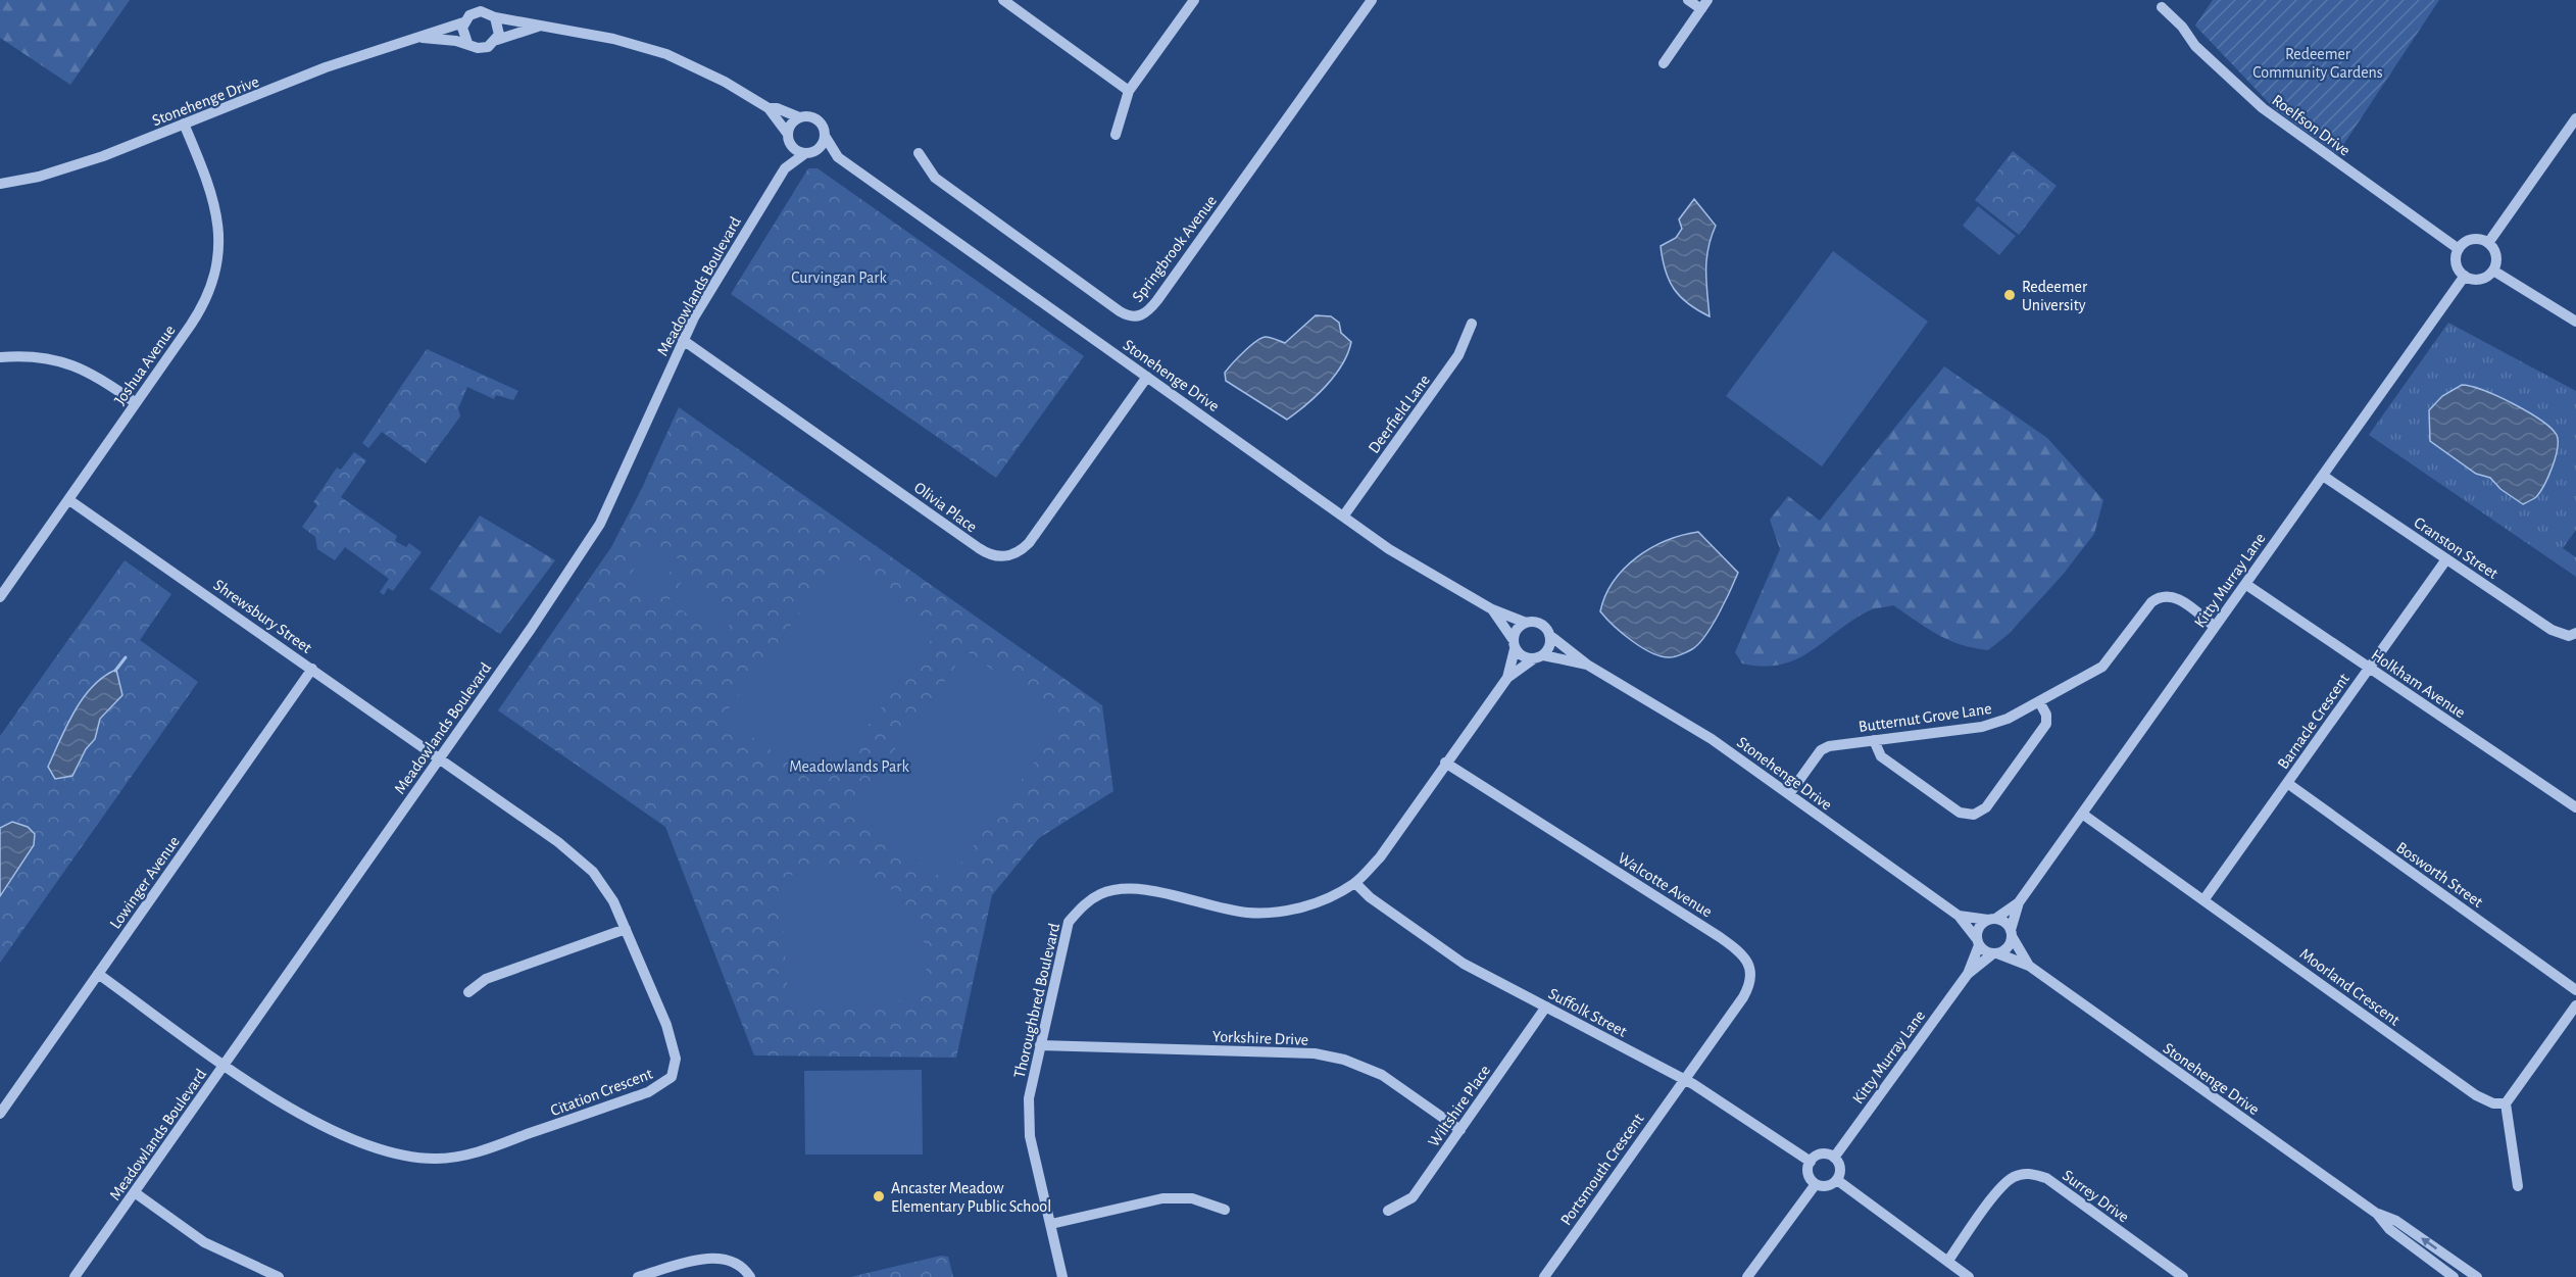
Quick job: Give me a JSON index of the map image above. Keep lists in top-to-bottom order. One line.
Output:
{"streets":{"street":["Stonehenge Drive","Roelfson Drive","Springbrook Avenue","Meadowlands Boulevard","Joshua Avenue","Deerfield Lane","Olivia Place","Cranston Street","Kitty Murray Lane","Shrewsbury Street","Holkham Avenue","Butternut Grove Lane","Barnacle Crescent","Bosworth Street","Lowinger Avenue","Walcotte Avenue","Moorland Crescent","Thoroughbred Boulevard","Suffolk Street","Yorkshire Drive","Citation Crescent","Wiltshire Place","Portsmouth Crescent","Surrey Drive"]},"crossings":[["Stonehenge Drive","Meadowlands Boulevard"],["Stonehenge Drive","Joshua Avenue"],["Stonehenge Drive","Deerfield Lane"],["Stonehenge Drive","Olivia Place"],["Stonehenge Drive","Kitty Murray Lane"],["Stonehenge Drive","Butternut Grove Lane"],["Stonehenge Drive","Thoroughbred Boulevard"],["Roelfson Drive","Kitty Murray Lane"],["Meadowlands Boulevard","Olivia Place"],["Meadowlands Boulevard","Shrewsbury Street"],["Meadowlands Boulevard","Citation Crescent"],["Joshua Avenue","Shrewsbury Street"],["Cranston Street","Kitty Murray Lane"],["Cranston Street","Barnacle Crescent"],["Kitty Murray Lane","Holkham Avenue"],["Kitty Murray Lane","Butternut Grove Lane"],["Kitty Murray Lane","Moorland Crescent"],["Kitty Murray Lane","Suffolk Street"],["Shrewsbury Street","Lowinger Avenue"],["Shrewsbury Street","Citation Crescent"],["Holkham Avenue","Barnacle Crescent"],["Barnacle Crescent","Bosworth Street"],["Barnacle Crescent","Moorland Crescent"],["Lowinger Avenue","Citation Crescent"],["Walcotte Avenue","Thoroughbred Boulevard"],["Walcotte Avenue","Suffolk Street"],["Walcotte Avenue","Portsmouth Crescent"],["Thoroughbred Boulevard","Suffolk Street"],["Thoroughbred Boulevard","Yorkshire Drive"],["Suffolk Street","Wiltshire Place"],["Suffolk Street","Portsmouth Crescent"],["Yorkshire Drive","Wiltshire Place"]],"parks":["Redeemer Community Gardens","Curvingan Park","Meadowlands Park"],"places":["Redeemer University","Ancaster Meadow Elementary Public School"]}
